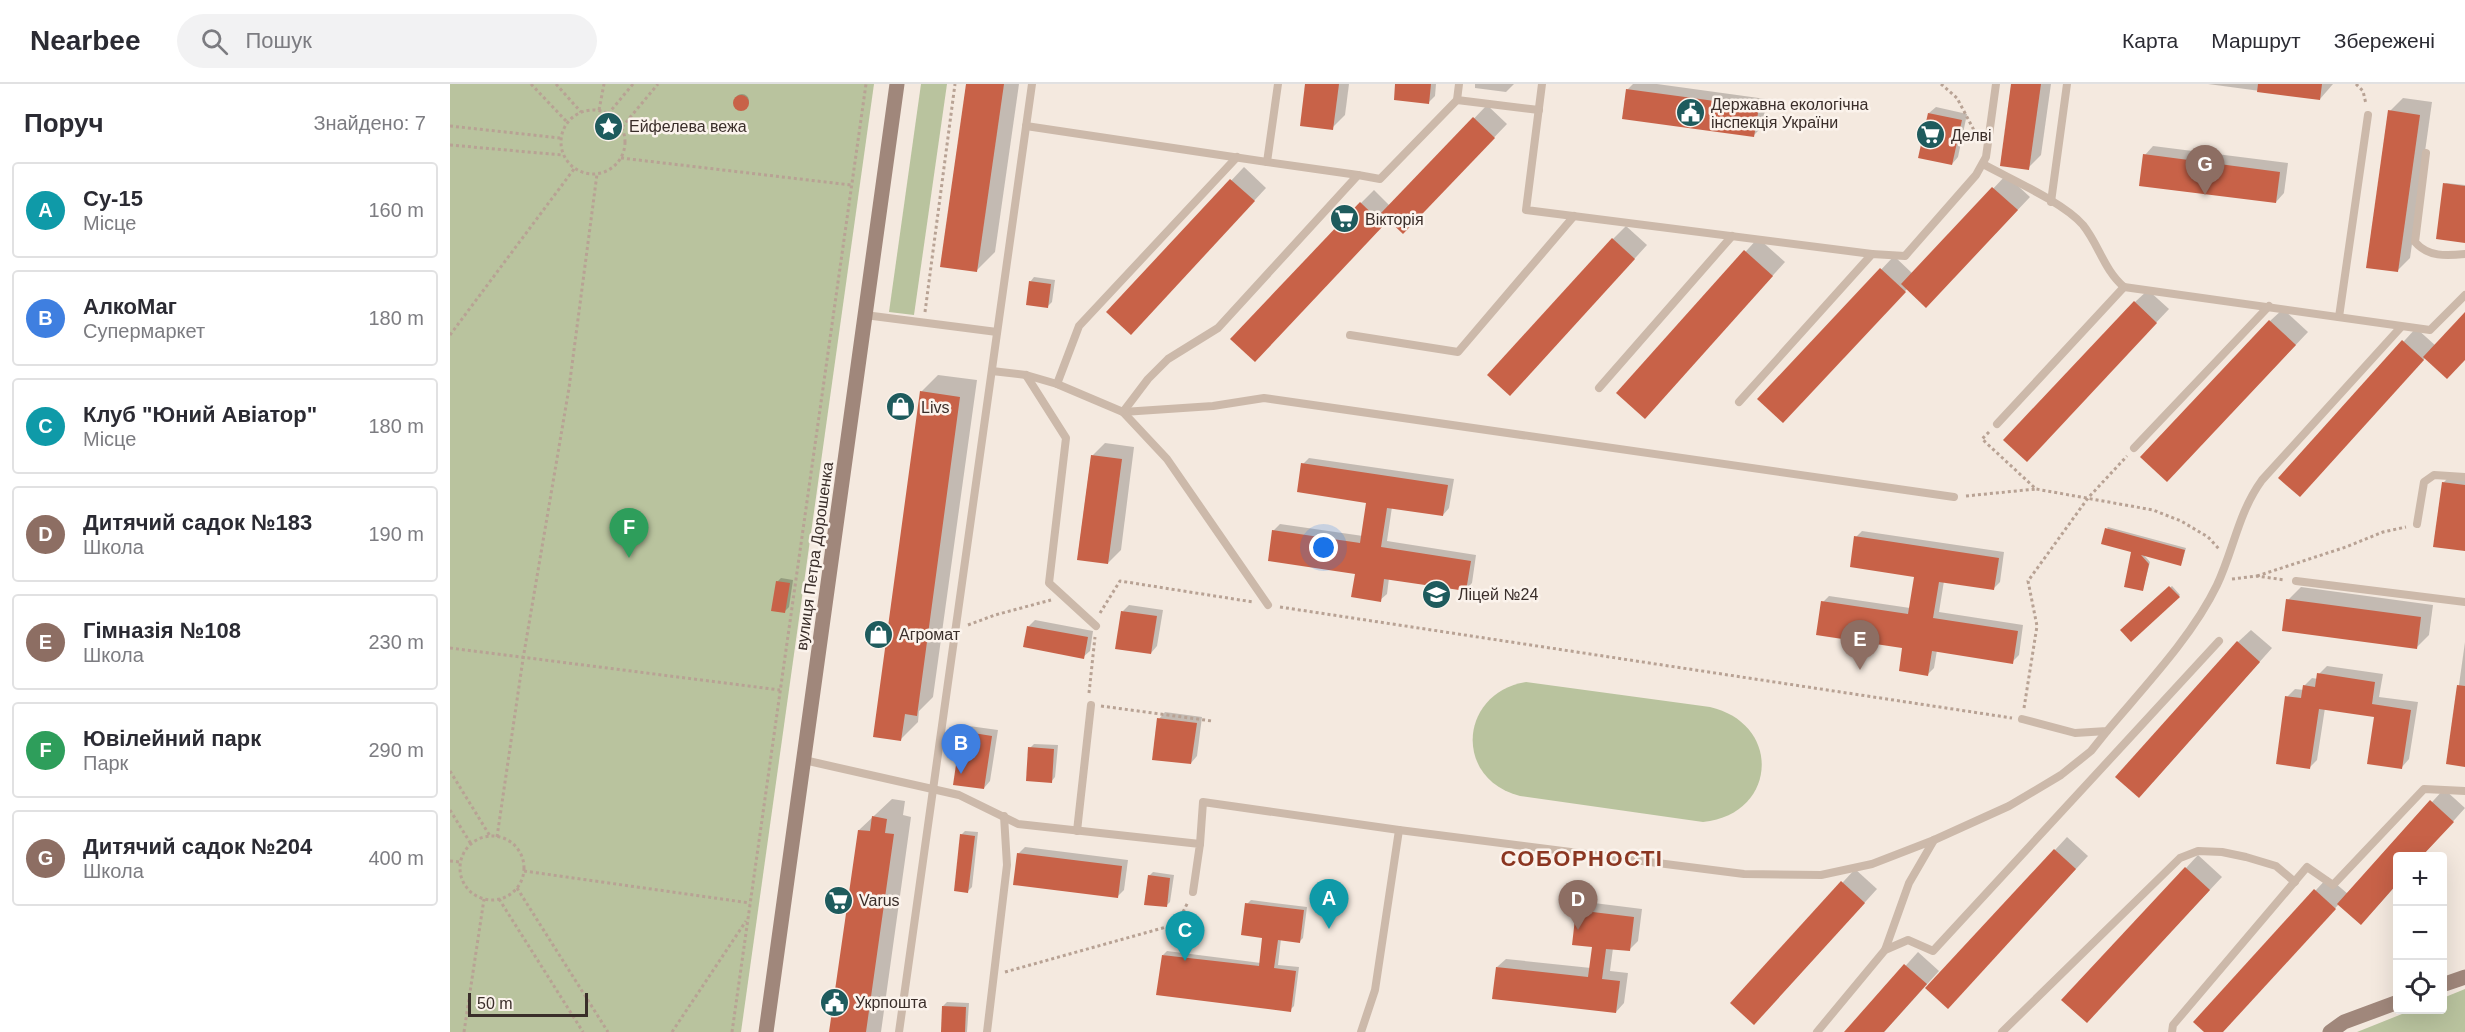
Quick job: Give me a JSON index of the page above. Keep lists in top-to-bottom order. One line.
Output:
{"streets":{"main road":["вулиця Петра Дорошенка"]},"districts":["СОБОРНОСТІ"],"places":{"public building":["Державна екологічна інспекція України","Укрпошта"],"place":["Ейфелева вежа"],"supermarket":["Делві","Вікторія","Varus"],"shop":["Livs","Агромат"],"school or university":["Ліцей №24"]},"scale_bar":"50 m","page":{"header":"Nearbee","search":"Пошук","nav":["Карта","Маршрут","Збережені"],"heading":["Поруч","Знайдено: 7"],"pins":["G","F","E","B","A","D","C"],"list":[{"mark":"A","name":"Су-15","note":"Місце","value":"160 m"},{"mark":"B","name":"АлкоМаг","note":"Супермаркет","value":"180 m"},{"mark":"C","name":"Клуб \"Юний Авіатор\"","note":"Місце","value":"180 m"},{"mark":"D","name":"Дитячий садок №183","note":"Школа","value":"190 m"},{"mark":"E","name":"Гімназія №108","note":"Школа","value":"230 m"},{"mark":"F","name":"Ювілейний парк","note":"Парк","value":"290 m"},{"mark":"G","name":"Дитячий садок №204","note":"Школа","value":"400 m"}],"map_buttons":["+","−"],"scale":"50 m"}}
